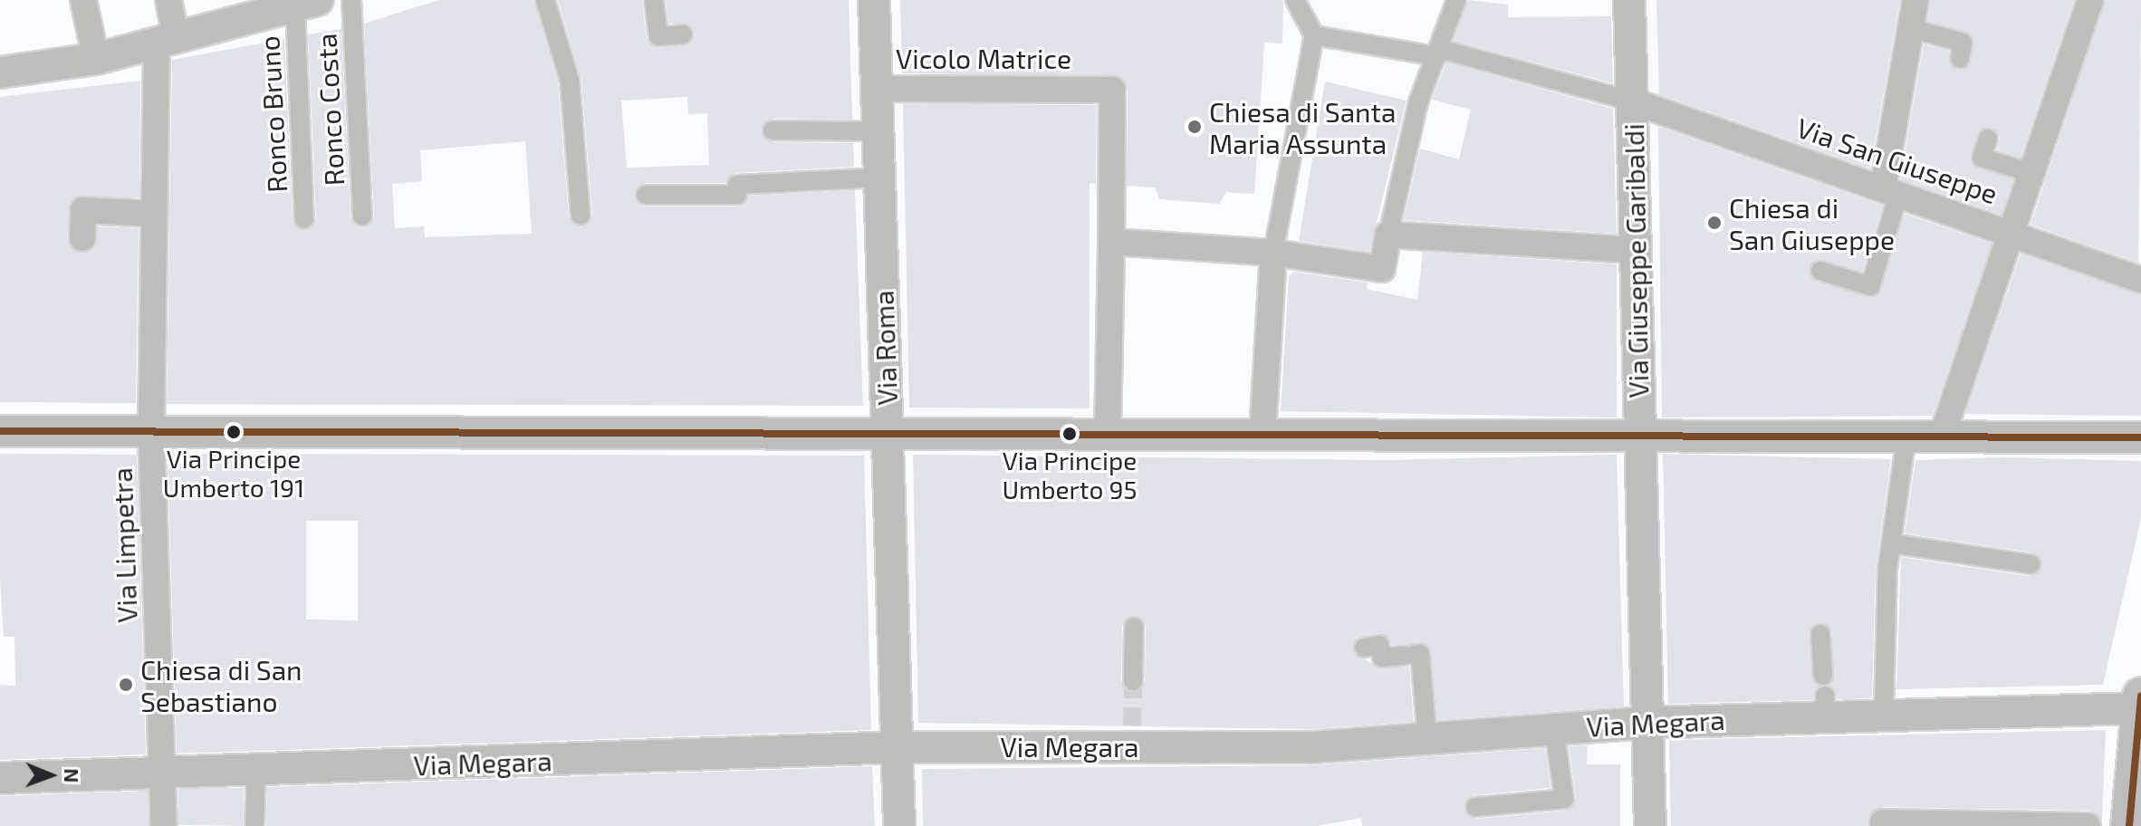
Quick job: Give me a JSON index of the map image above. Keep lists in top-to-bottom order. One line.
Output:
{"streets":{"street":["Vicolo Matrice","Ronco Costa","Ronco Bruno","Via San Giuseppe","Via Giuseppe Garibaldi","Via Roma","Via Limpetra","Via Megara"]},"crossings":[["Vicolo Matrice","Via Roma"],["Via San Giuseppe","Via Giuseppe Garibaldi"],["Via Giuseppe Garibaldi","Via Megara"],["Via Roma","Via Megara"],["Via Limpetra","Via Megara"]],"places":["Chiesa di Santa Maria Assunta","Chiesa di San Giuseppe","Via Principe Umberto 191","Via Principe Umberto 95","Chiesa di San Sebastiano"],"north":"right"}
